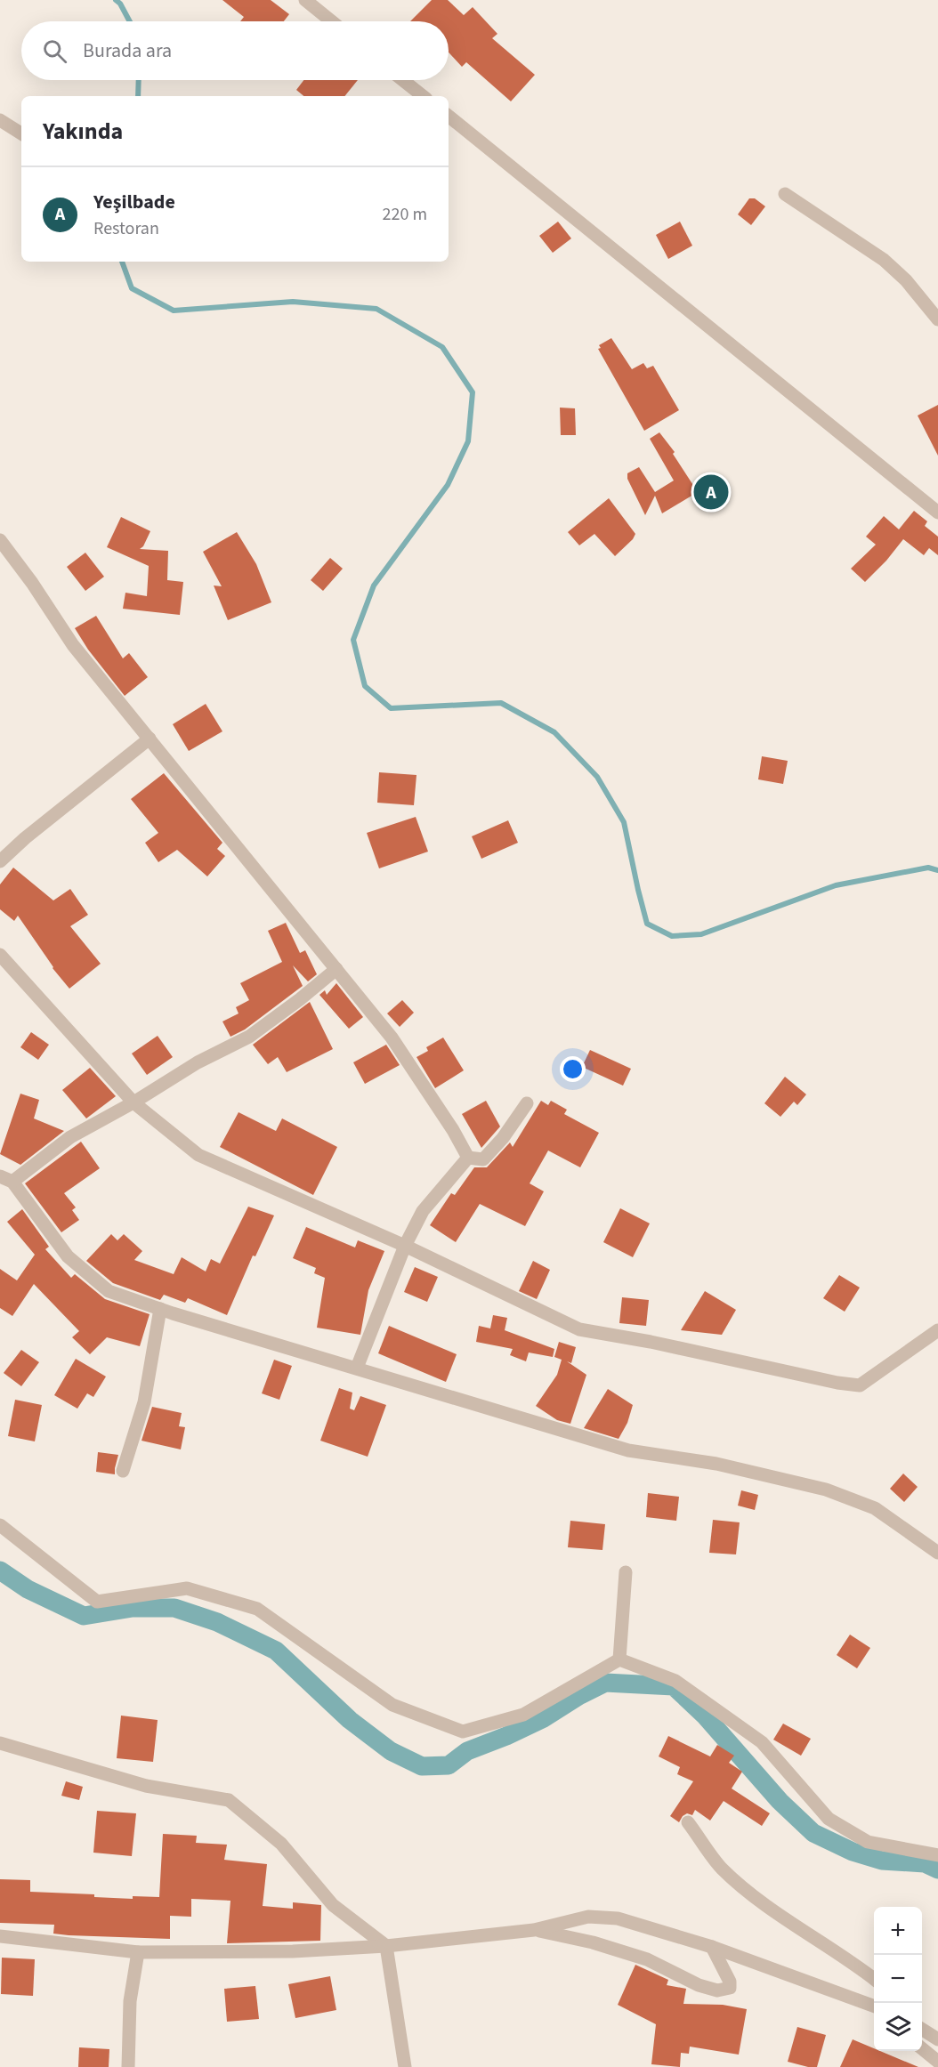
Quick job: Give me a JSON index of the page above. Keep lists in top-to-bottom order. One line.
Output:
{"page":{"search":"Burada ara","heading":"Yakında","list":[{"mark":"A","name":"Yeşilbade","note":"Restoran","value":"220 m"}],"pins":"A","map_buttons":["+","−"]}}
